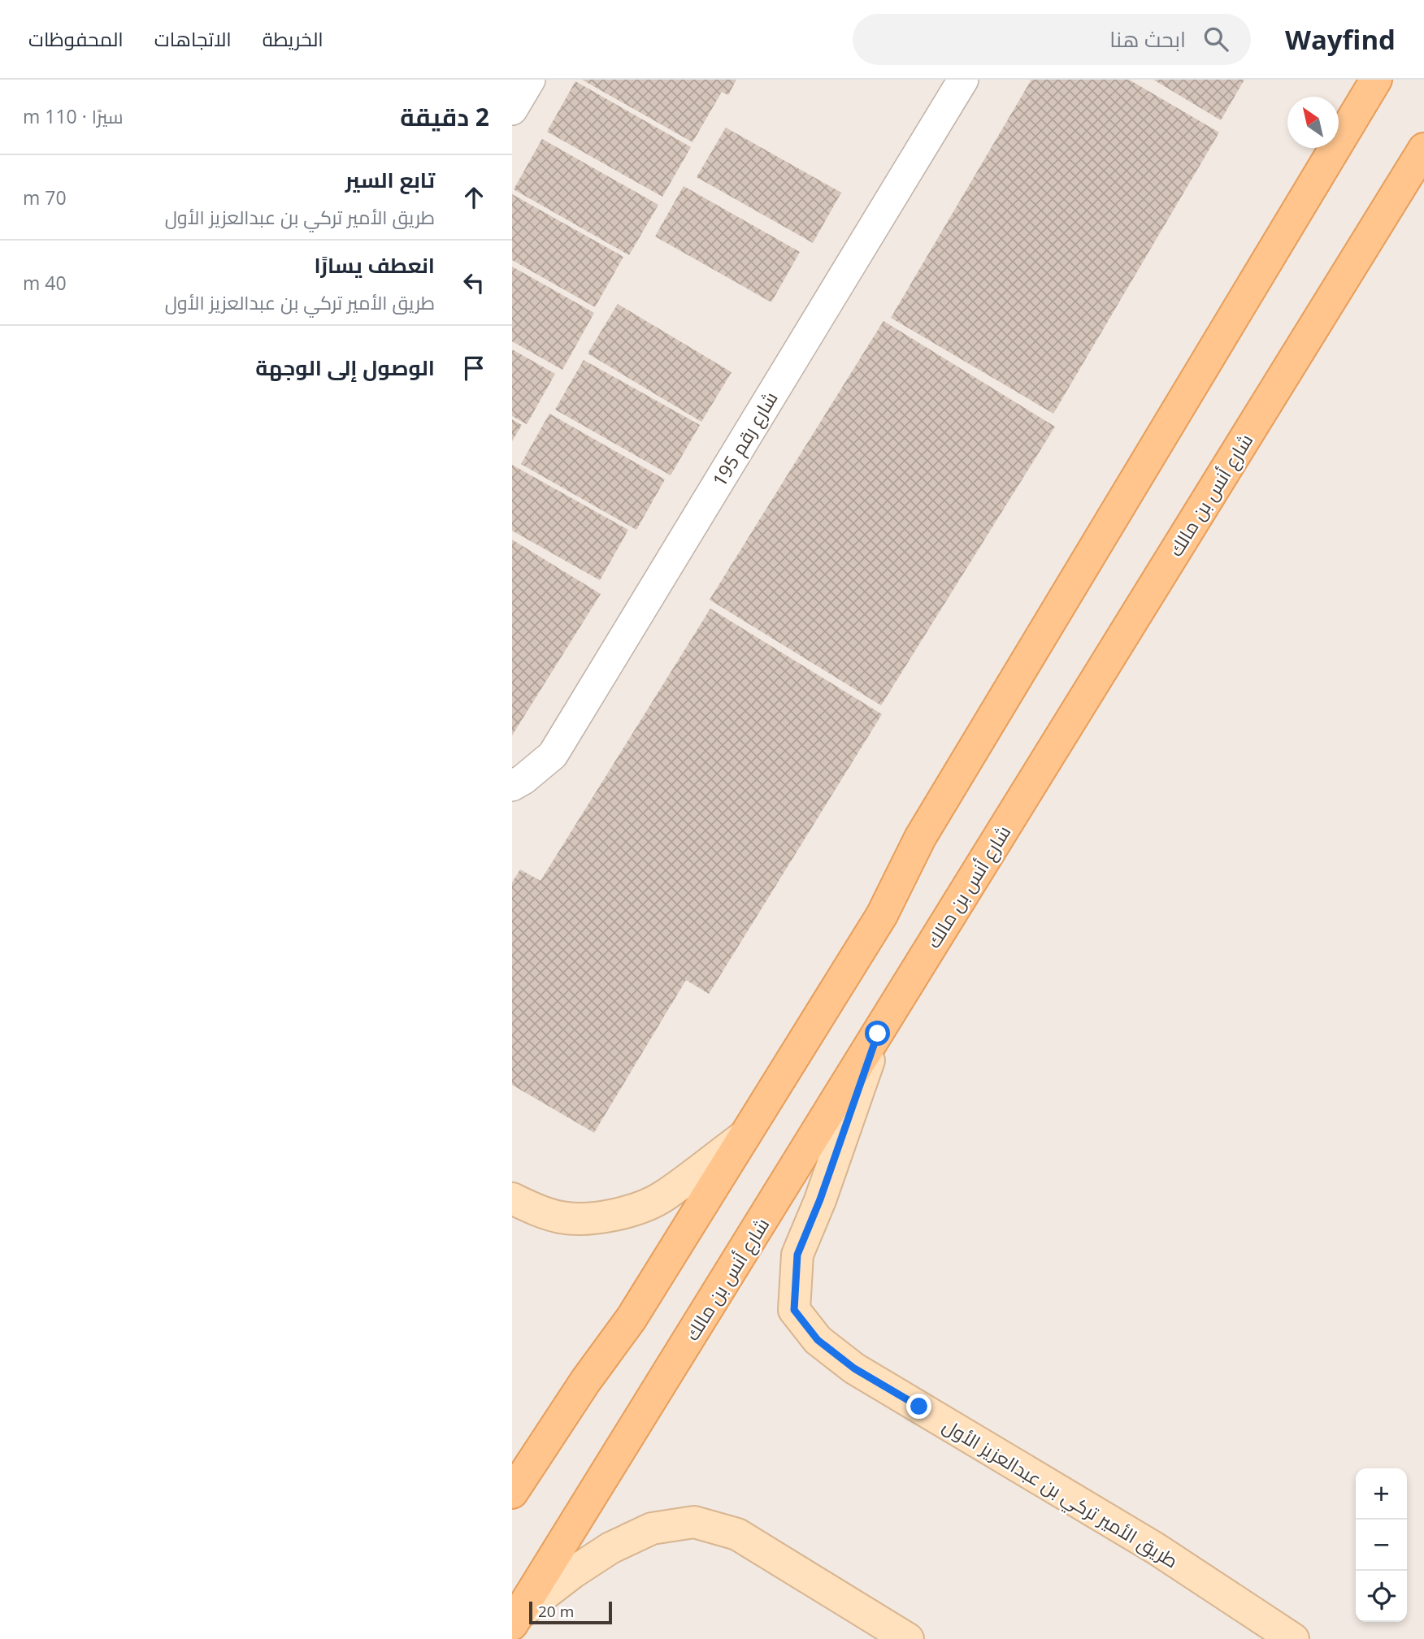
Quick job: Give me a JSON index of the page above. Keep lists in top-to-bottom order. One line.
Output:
{"streets":{"main road":["شارع أنس بن مالك","طريق الأمير تركي بن عبدالعزيز الأول"],"street":["شارع رقم 195"]},"crossings":[["شارع أنس بن مالك","طريق الأمير تركي بن عبدالعزيز الأول"]],"scale_bar":"20 m","north":"top left","page":{"header":"Wayfind","search":"ابحث هنا","nav":["الخريطة","الاتجاهات","المحفوظات"],"heading":["2 دقيقة","سيرًا · 110 m"],"list":[["تابع السير","طريق الأمير تركي بن عبدالعزيز الأول","70 m"],["انعطف يسارًا","طريق الأمير تركي بن عبدالعزيز الأول","40 m"],"الوصول إلى الوجهة"],"map_buttons":["+","−"],"scale":"20 m"}}
